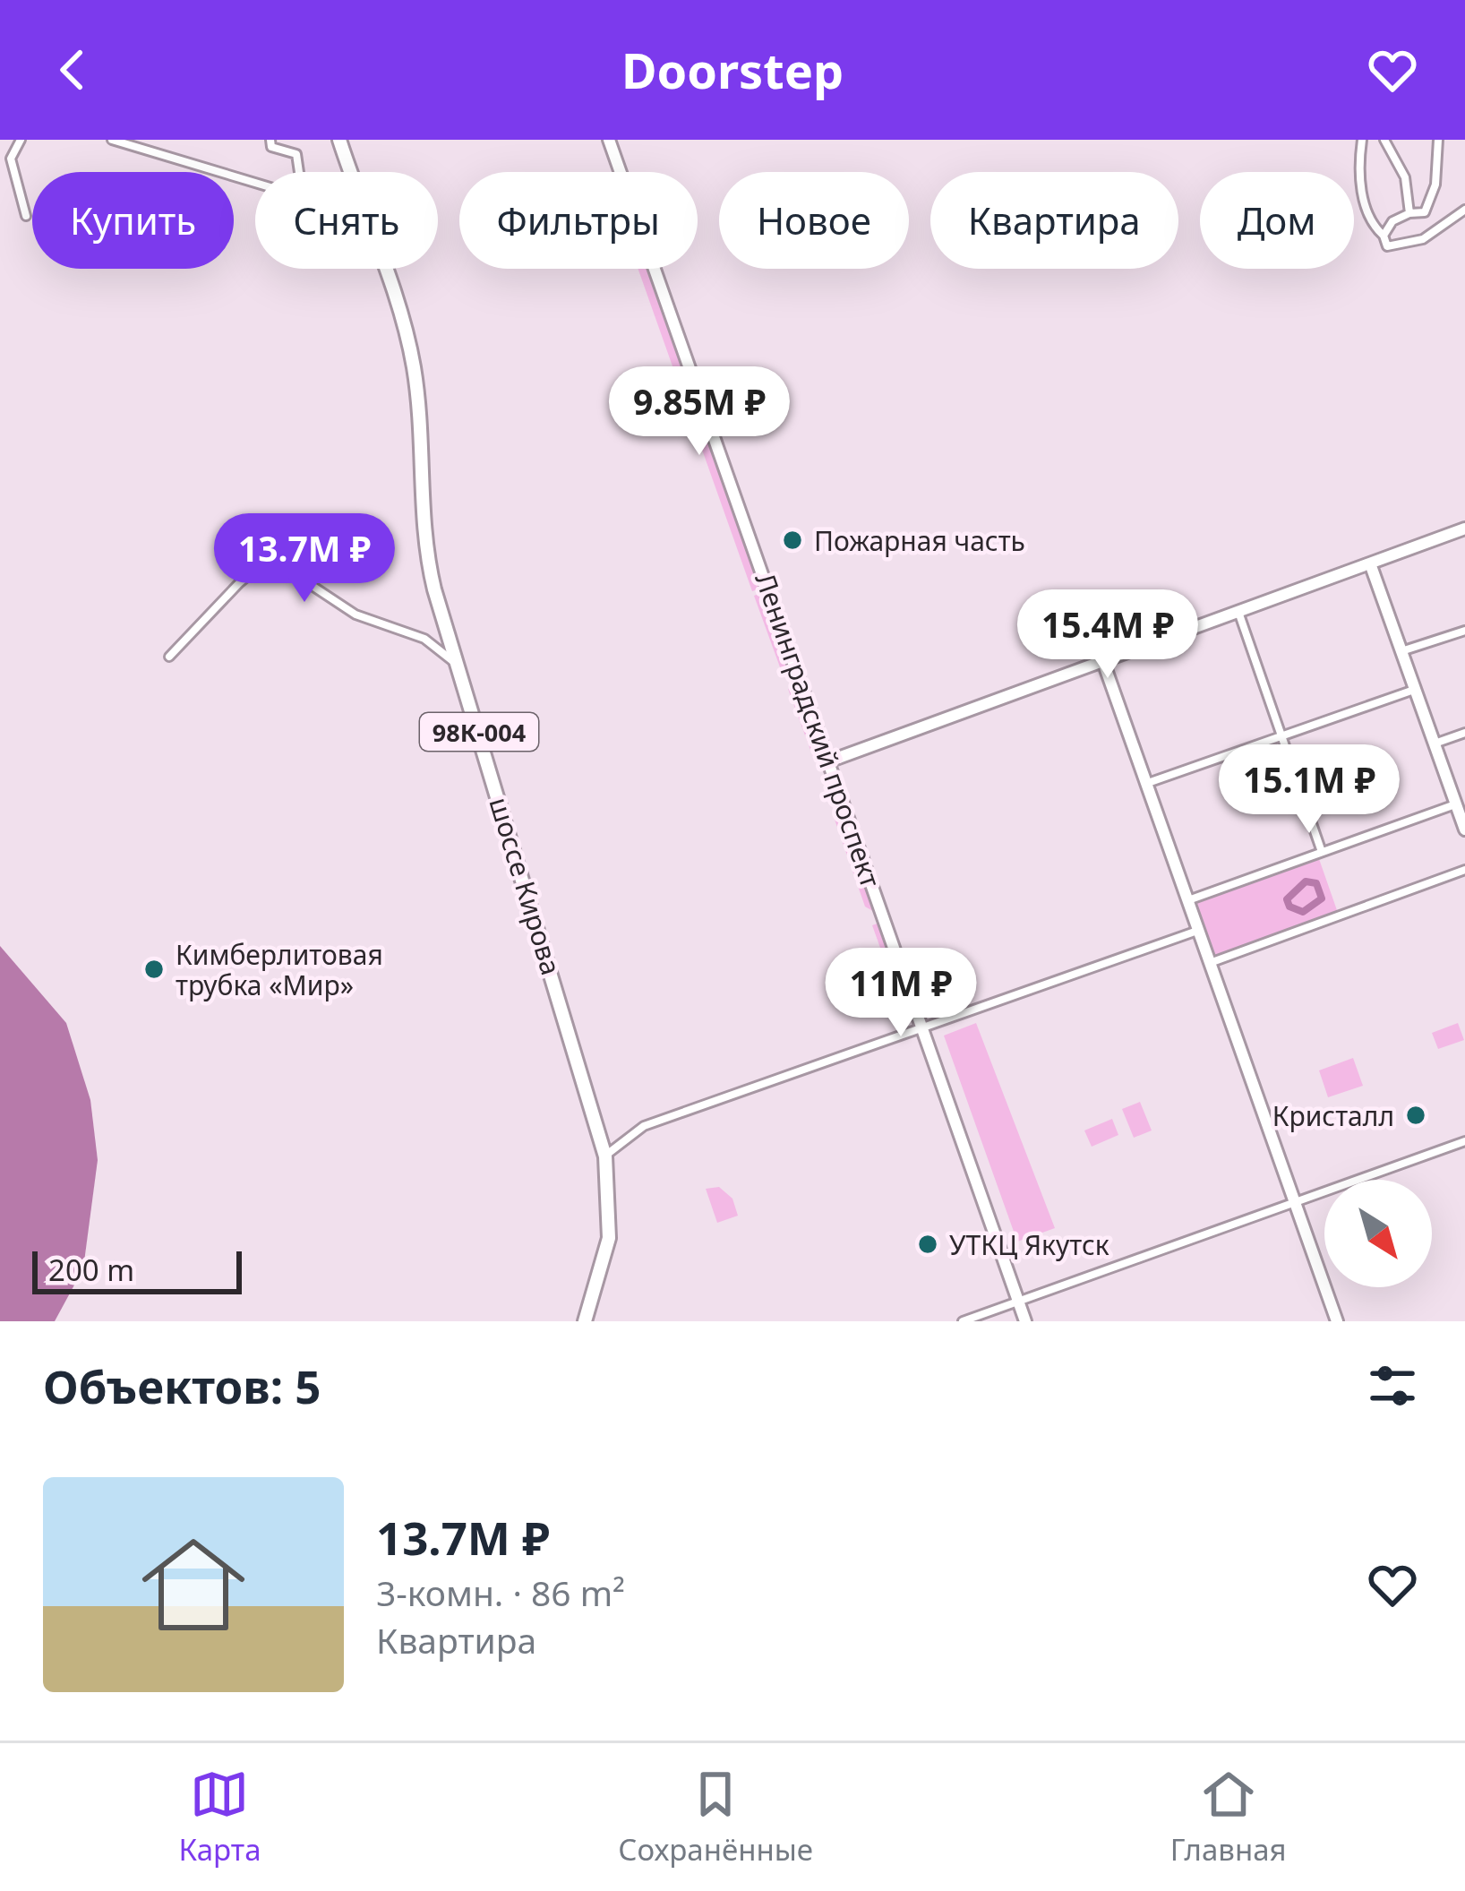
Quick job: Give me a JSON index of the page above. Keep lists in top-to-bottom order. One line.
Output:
{"streets":{"main road":["Ленинградский проспект","98К-004","шоссе Кирова"]},"places":["Пожарная часть","Кимберлитовая трубка «Мир»","Кристалл","УТКЦ Якутск"],"scale_bar":"200 m","north":"bottom right","page":{"header":"Doorstep","chip":["Купить","Снять","Фильтры","Новое","Квартира","Дом"],"price":["9.85M ₽","13.7M ₽","15.4M ₽","15.1M ₽","11M ₽"],"scale":"200 m","heading":"Объектов: 5","list":[{"name":"13.7M ₽","note":"3-комн. · 86 m² · Квартира"}],"tabs":["Карта","Сохранённые","Главная"]}}
